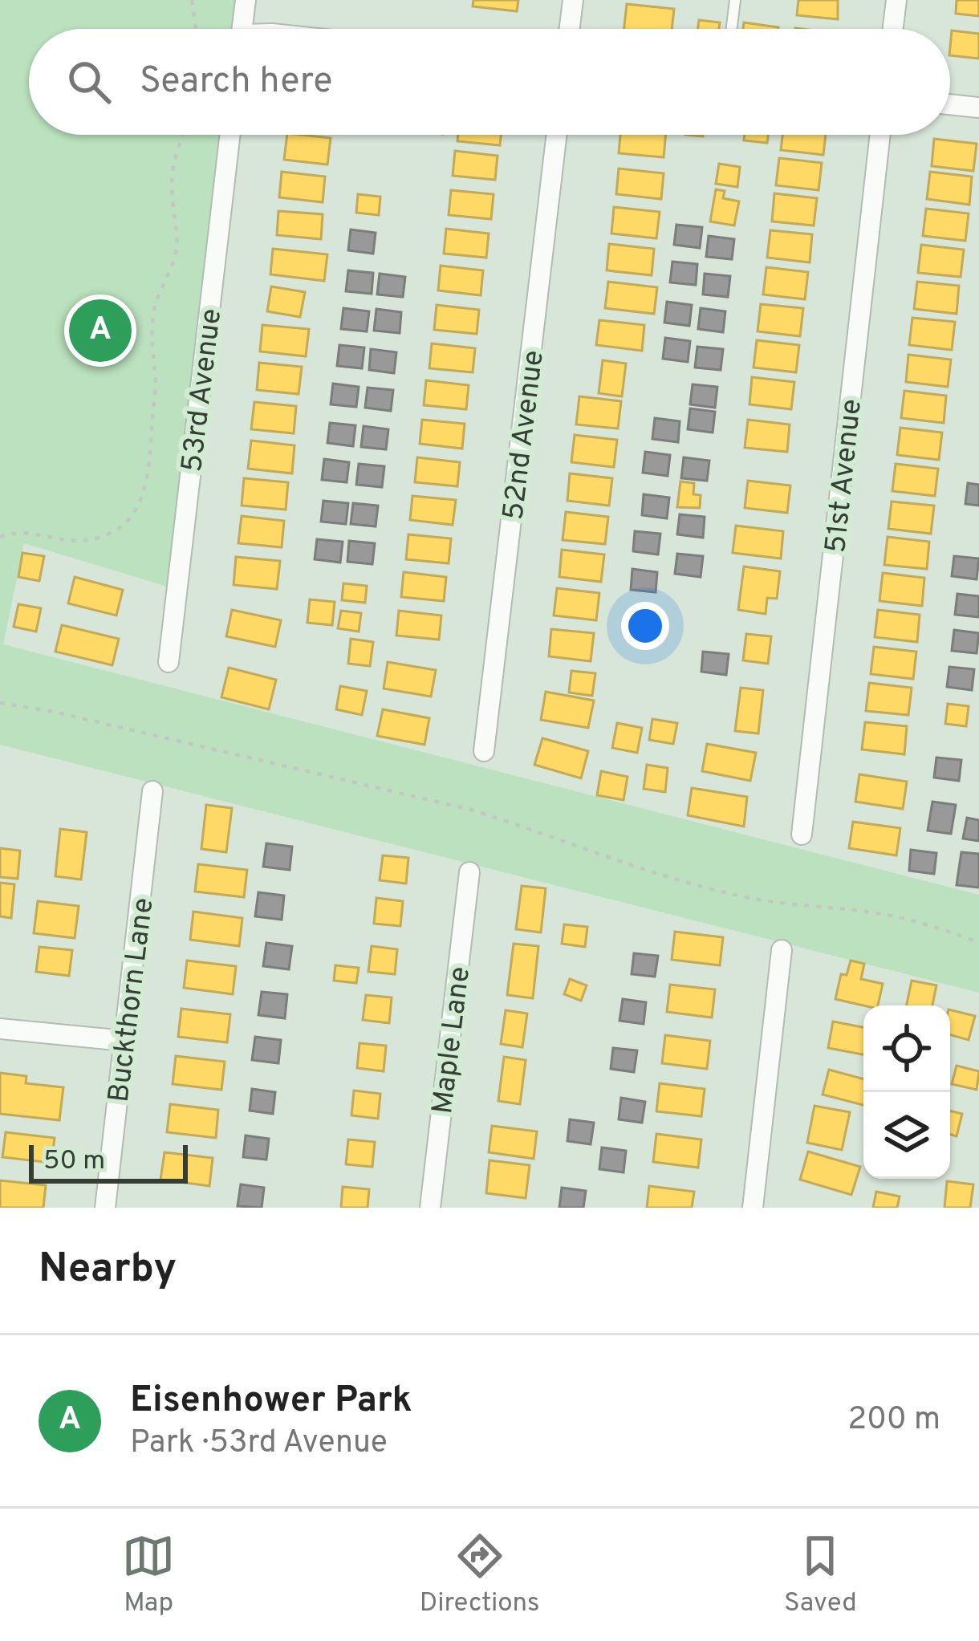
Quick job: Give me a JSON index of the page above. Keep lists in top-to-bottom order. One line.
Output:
{"streets":{"street":["53rd Avenue","52nd Avenue","51st Avenue","Buckthorn Lane","Maple Lane"]},"scale_bar":"50 m","page":{"search":"Search here","pins":"A","scale":"50 m","heading":"Nearby","list":[{"mark":"A","name":"Eisenhower Park","note":"Park · 53rd Avenue","value":"200 m"}],"nav":["Map","Directions","Saved"]}}
